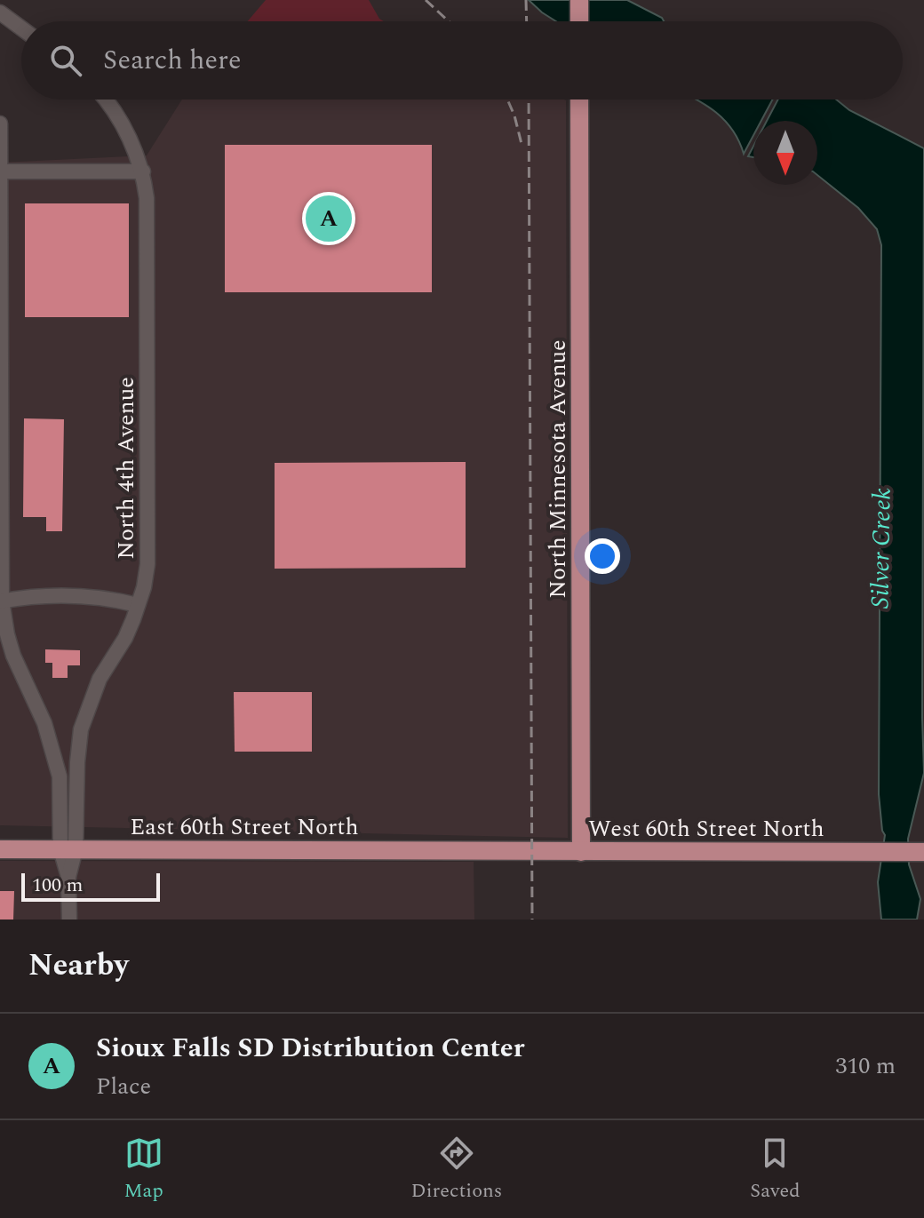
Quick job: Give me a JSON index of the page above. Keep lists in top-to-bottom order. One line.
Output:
{"streets":{"main road":["North Minnesota Avenue","East 60th Street North","West 60th Street North"],"street":["North 4th Avenue"]},"crossings":[["North 4th Avenue","East 60th Street North"],["North Minnesota Avenue","West 60th Street North"],["East 60th Street North","West 60th Street North"]],"water":["Silver Creek"],"scale_bar":"100 m","north":"bottom","page":{"search":"Search here","pins":"A","scale":"100 m","heading":"Nearby","list":[{"mark":"A","name":"Sioux Falls SD Distribution Center","note":"Place","value":"310 m"}],"nav":["Map","Directions","Saved"]}}
